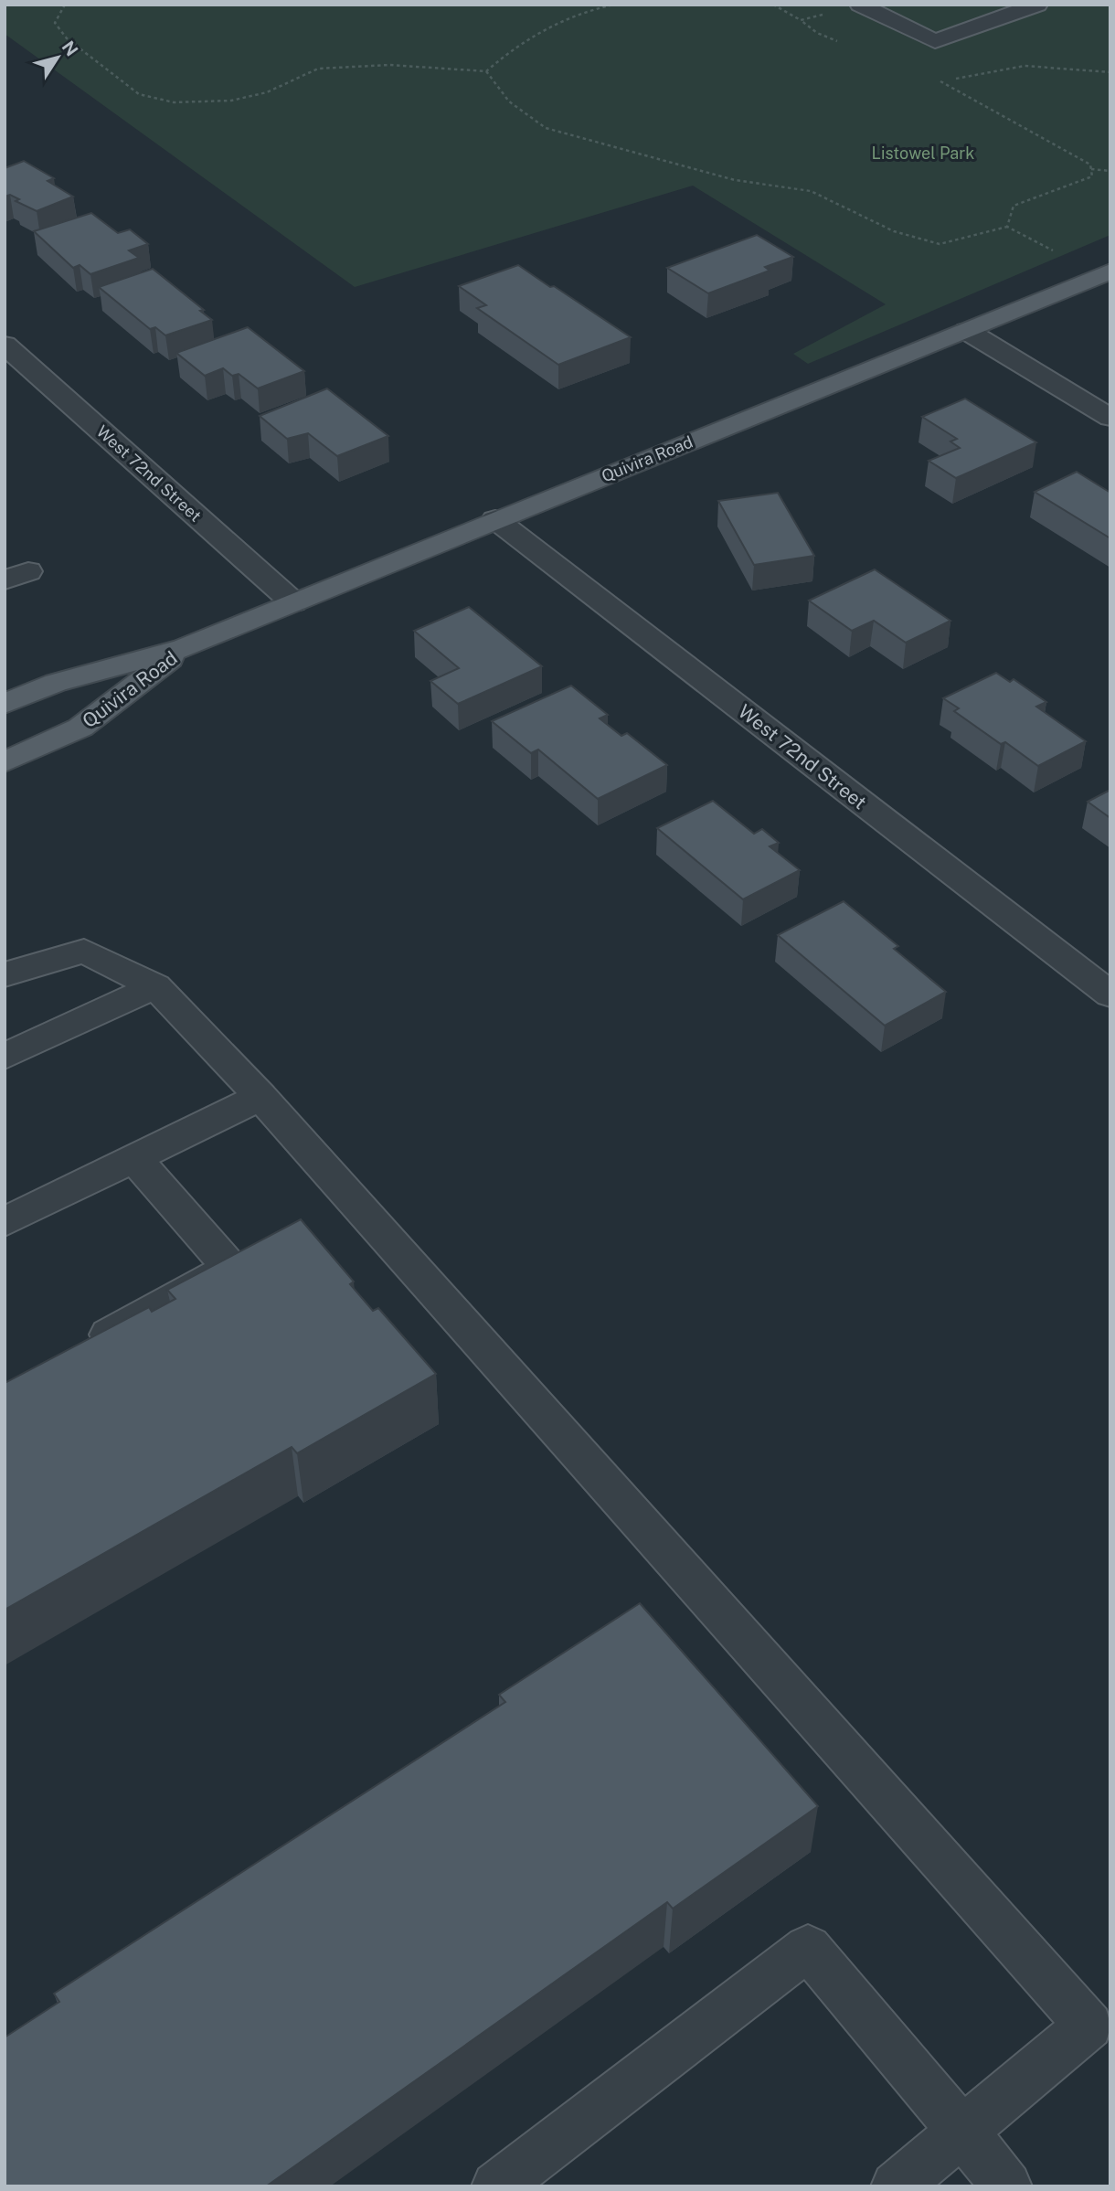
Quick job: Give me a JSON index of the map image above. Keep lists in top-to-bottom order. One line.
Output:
{"streets":{"main road":["Quivira Road"],"street":["West 72nd Street"]},"crossings":[["Quivira Road","West 72nd Street"]],"parks":["Listowel Park"],"north":"top right"}
